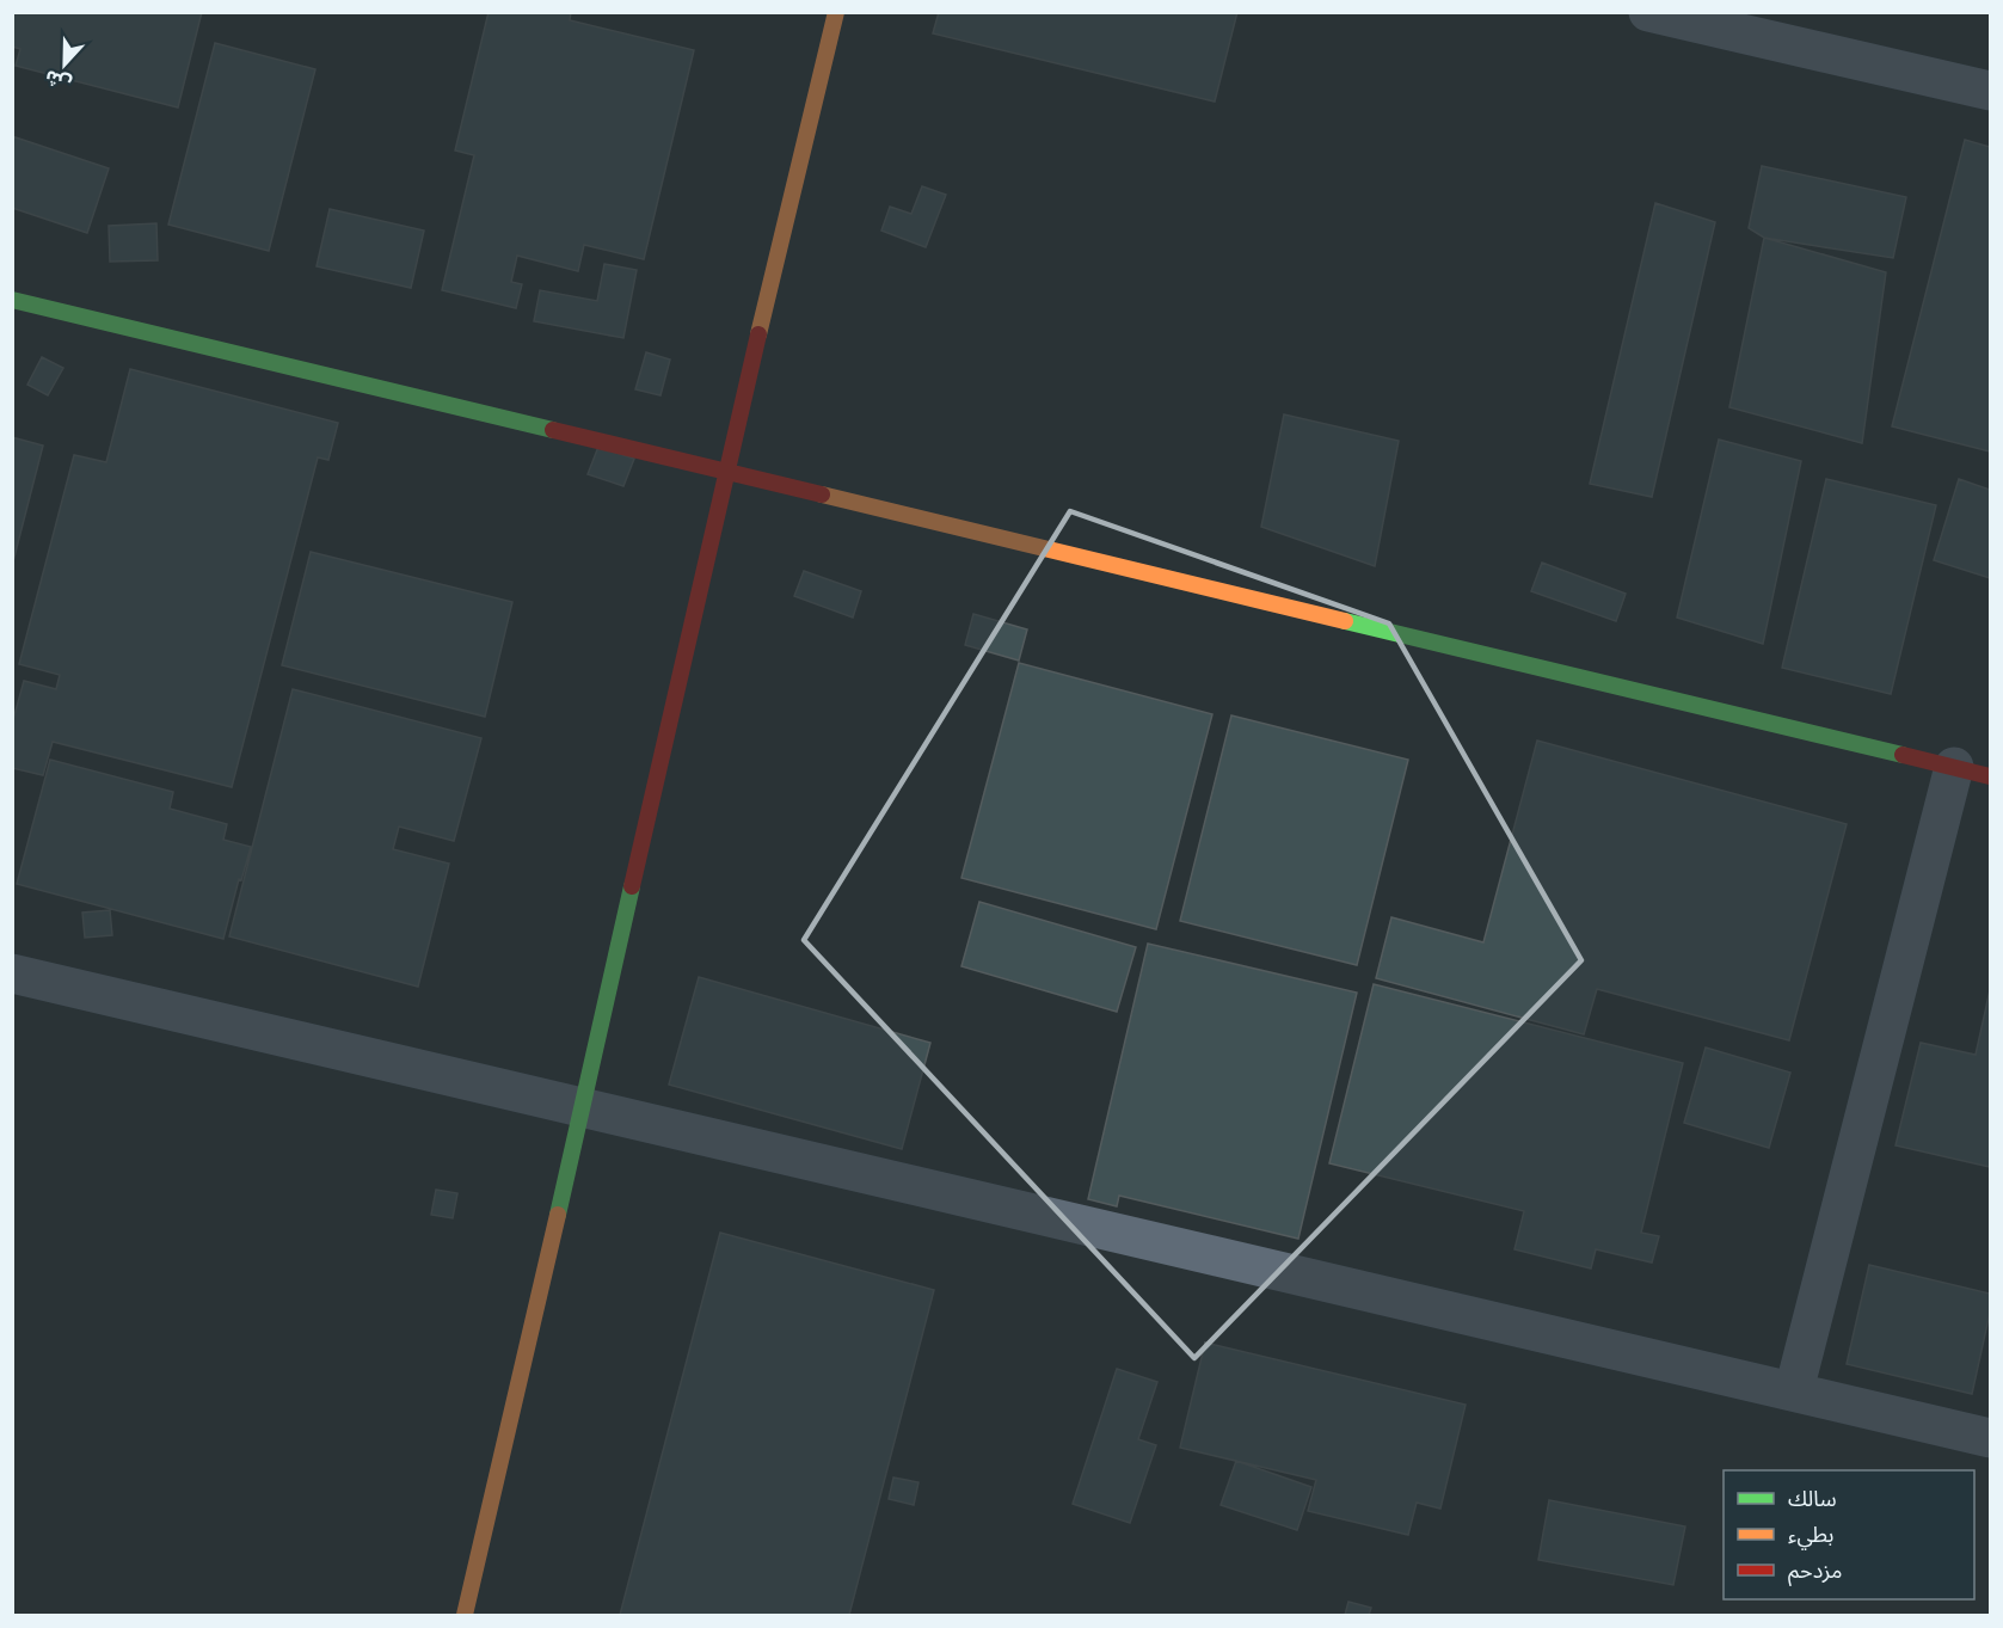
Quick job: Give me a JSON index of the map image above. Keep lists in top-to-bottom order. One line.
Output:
{"legend":["سالك","بطيء","مزدحم"],"north":"bottom"}
